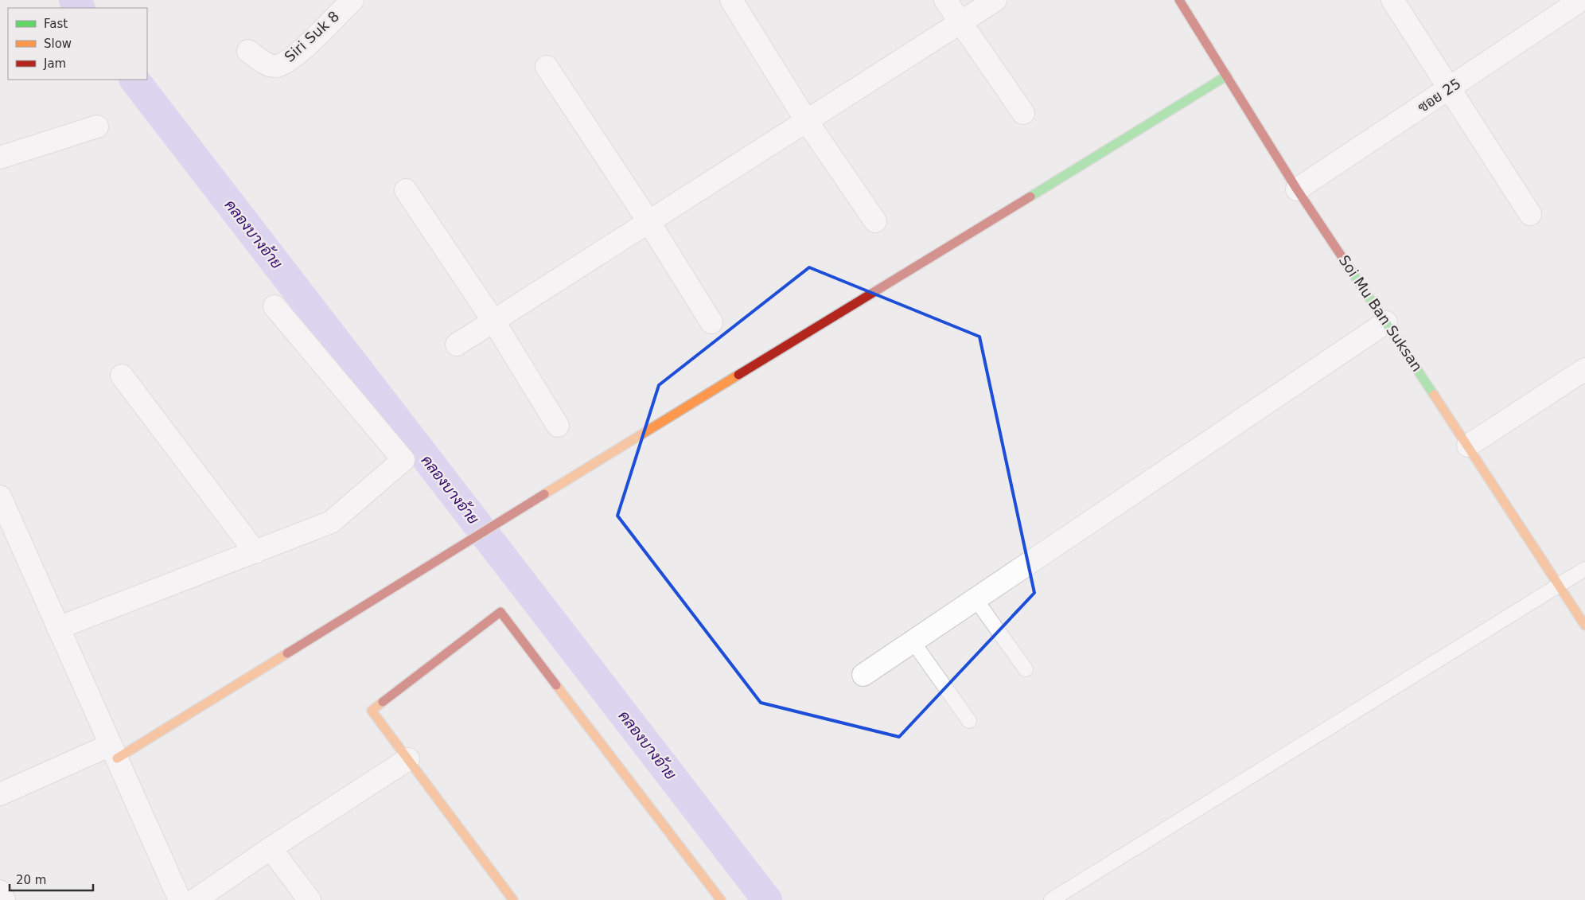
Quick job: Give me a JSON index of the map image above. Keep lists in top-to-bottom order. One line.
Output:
{"streets":{"street":["Siri Suk 8","ซอย 25","Soi Mu Ban Suksan"]},"crossings":[["ซอย 25","Soi Mu Ban Suksan"]],"water":["คลองบางอ้าย"],"legend":["Fast","Slow","Jam"],"scale_bar":"20 m"}
